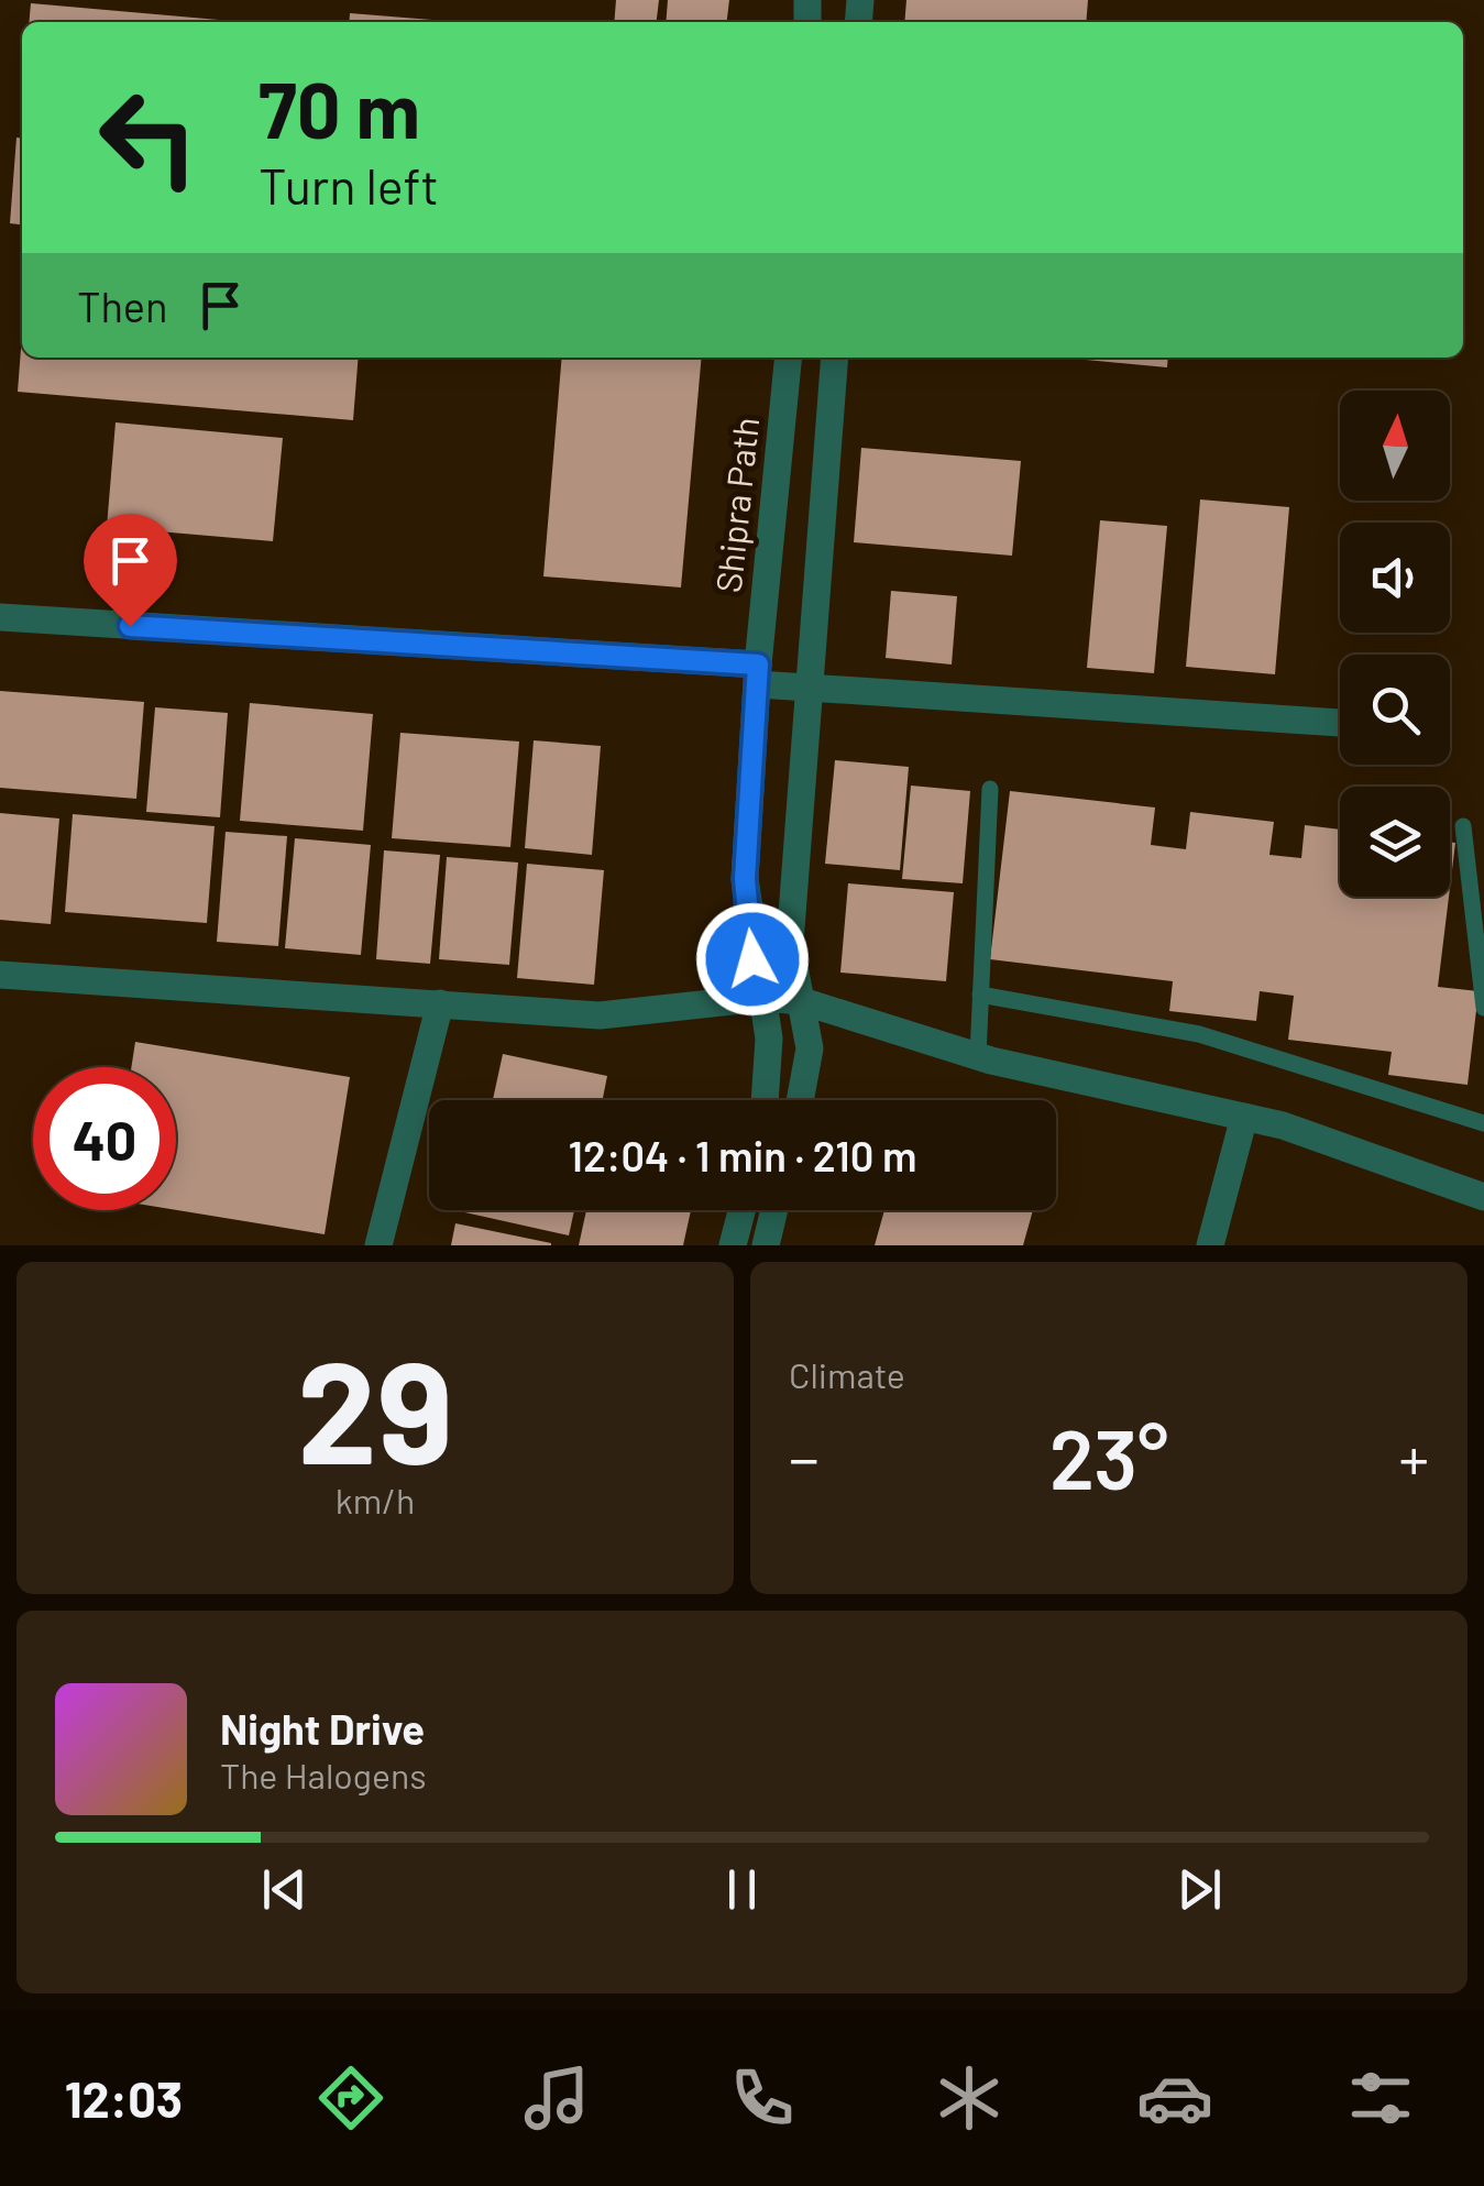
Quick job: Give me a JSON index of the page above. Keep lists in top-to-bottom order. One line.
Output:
{"streets":{"street":["Shipra Path"]},"north":"top","page":{"turn":["70 m","Turn left"],"then":"Then","limit":"40","trip":"12:04 · 1 min · 210 m","tile":[["29","km/h"],"Climate"],"heat":["−","23°","+"],"song":["Night Drive","The Halogens"],"tabs":"12:03"}}
